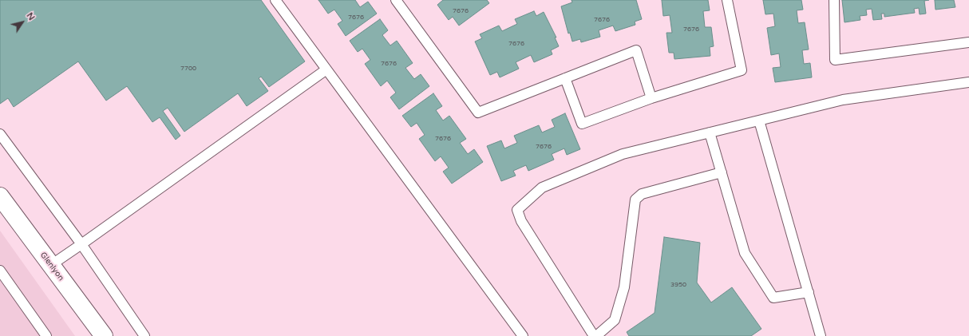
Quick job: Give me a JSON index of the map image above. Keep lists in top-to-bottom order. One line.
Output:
{"streets":{"street":["Glenlyon"]},"house_numbers":["7676","7676","7676","7676","7676","7676","7700","7676","7676","3950"],"north":"top right"}
